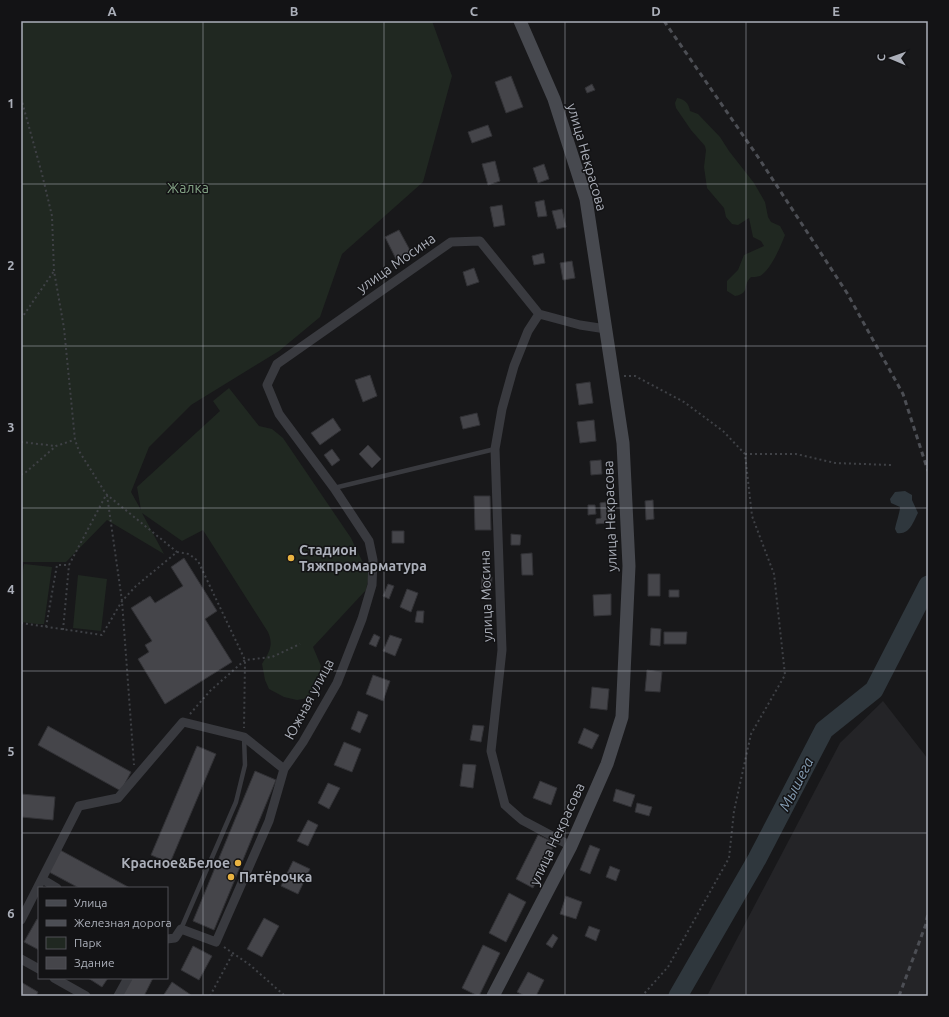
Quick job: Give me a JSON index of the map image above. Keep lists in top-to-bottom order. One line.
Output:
{"streets":{"main road":["улица Некрасова"],"street":["улица Мосина","Южная улица"]},"crossings":[["улица Некрасова","улица Мосина"],["улица Мосина","Южная улица"]],"water":["Мышега"],"parks":["Жалка"],"places":["Стадион Тяжпромарматура","Красное&Белое","Пятёрочка"],"legend":["Улица","Железная дорога","Парк","Здание"],"north":"left","grid":{"columns":["A","B","C","D","E"],"rows":["1","2","3","4","5","6"]}}
